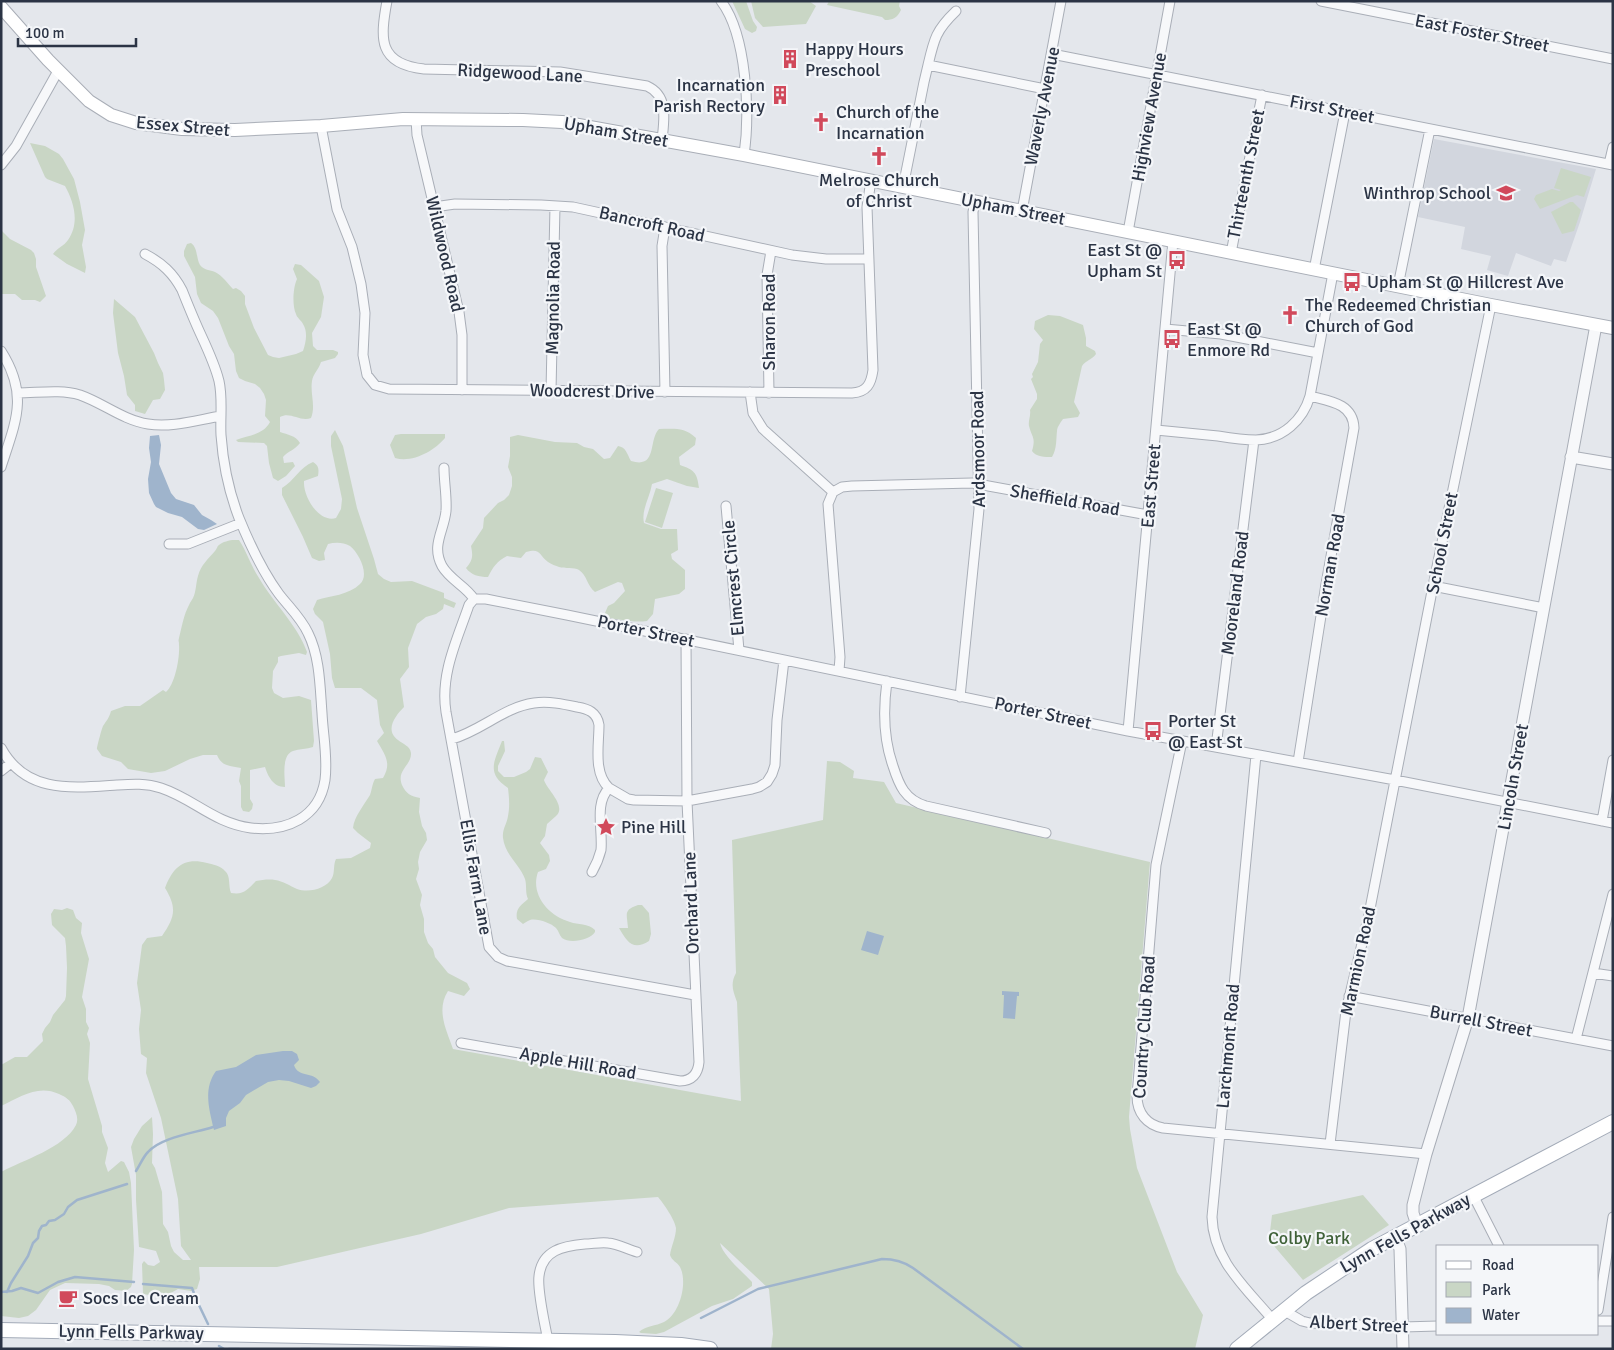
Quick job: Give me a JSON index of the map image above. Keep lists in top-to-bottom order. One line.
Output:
{"streets":{"main road":["Essex Street","Upham Street","Lynn Fells Parkway"],"street":["East Foster Street","Ridgewood Lane","Waverly Avenue","First Street","Highview Avenue","Thirteenth Street","Bancroft Road","Wildwood Road","Magnolia Road","Sharon Road","Woodcrest Drive","Ardsmoor Road","East Street","Sheffield Road","School Street","Norman Road","Elmcrest Circle","Mooreland Road","Porter Street","Lincoln Street","Ellis Farm Lane","Orchard Lane","Marmion Road","Burrell Street","Country Club Road","Larchmont Road","Apple Hill Road","Albert Street"]},"crossings":[["Ridgewood Lane","Upham Street"],["Waverly Avenue","First Street"],["Waverly Avenue","Upham Street"],["First Street","Highview Avenue"],["First Street","Thirteenth Street"],["Highview Avenue","Upham Street"],["Essex Street","Upham Street"],["Essex Street","Woodcrest Drive"],["Upham Street","Thirteenth Street"],["Upham Street","Wildwood Road"],["Upham Street","Woodcrest Drive"],["Upham Street","Ardsmoor Road"],["Upham Street","East Street"],["Upham Street","School Street"],["Upham Street","Lincoln Street"],["Bancroft Road","Wildwood Road"],["Bancroft Road","Magnolia Road"],["Bancroft Road","Sharon Road"],["Bancroft Road","Woodcrest Drive"],["Wildwood Road","Woodcrest Drive"],["Magnolia Road","Woodcrest Drive"],["Sharon Road","Woodcrest Drive"],["Ardsmoor Road","Sheffield Road"],["Ardsmoor Road","Porter Street"],["East Street","Sheffield Road"],["East Street","Porter Street"],["School Street","Porter Street"],["School Street","Marmion Road"],["Norman Road","Porter Street"],["Elmcrest Circle","Porter Street"],["Mooreland Road","Porter Street"],["Porter Street","Lincoln Street"],["Porter Street","Ellis Farm Lane"],["Porter Street","Orchard Lane"],["Porter Street","Marmion Road"],["Porter Street","Country Club Road"],["Porter Street","Larchmont Road"],["Lincoln Street","Burrell Street"],["Lincoln Street","Country Club Road"],["Lincoln Street","Lynn Fells Parkway"],["Ellis Farm Lane","Orchard Lane"],["Orchard Lane","Apple Hill Road"],["Marmion Road","Burrell Street"],["Marmion Road","Country Club Road"],["Country Club Road","Larchmont Road"],["Larchmont Road","Lynn Fells Parkway"],["Lynn Fells Parkway","Albert Street"]],"parks":["Colby Park"],"places":{"building":["Happy Hours Preschool","Incarnation Parish Rectory"],"church":["Church of the Incarnation","Melrose Church of Christ","The Redeemed Christian Church of God"],"school or university":["Winthrop School"],"bus stop":["East St @ Upham St","Upham St @ Hillcrest Ave","East St @ Enmore Rd","Porter St @ East St"],"place":["Pine Hill"],"cafe":["Socs Ice Cream"]},"legend":["Road","Park","Water"],"scale_bar":"100 m"}
